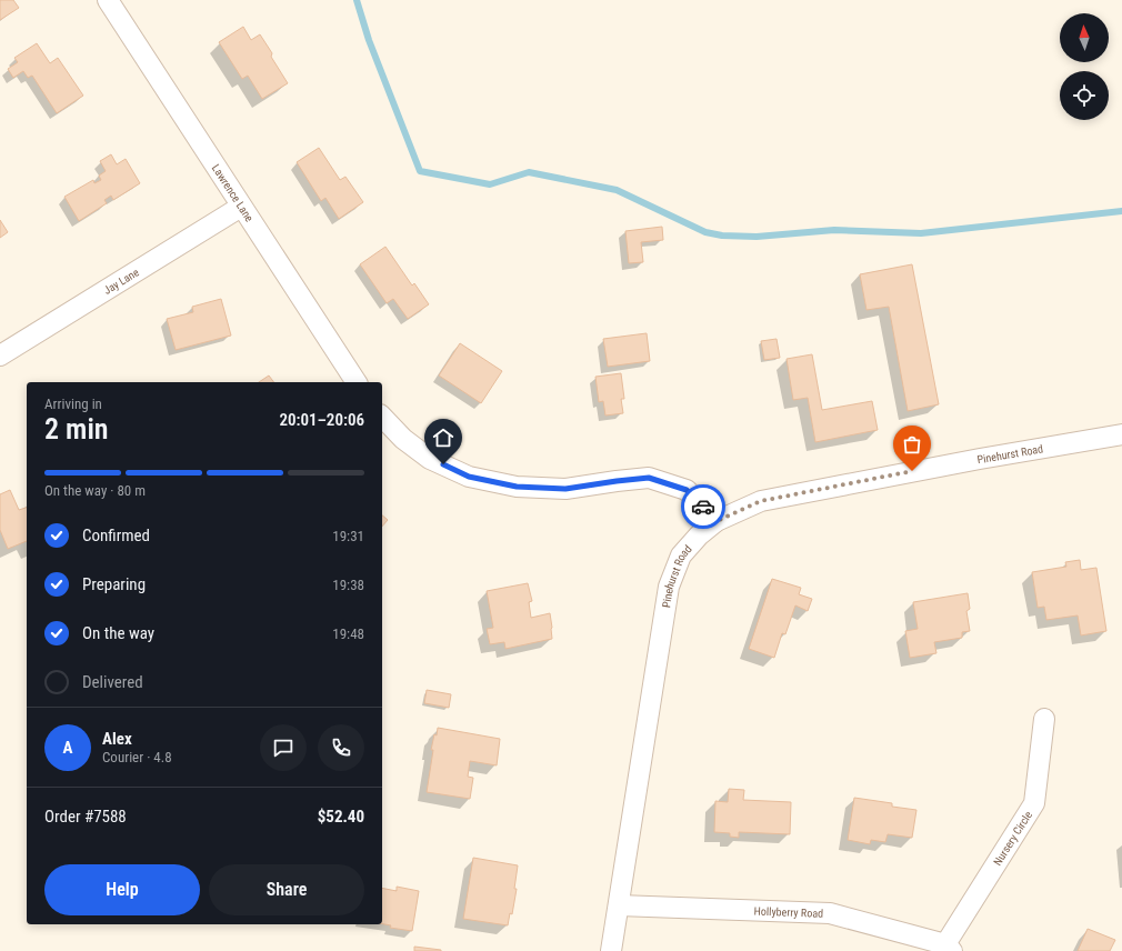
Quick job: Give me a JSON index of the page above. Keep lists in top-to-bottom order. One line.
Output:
{"streets":{"street":["Lawrence Lane","Jay Lane","Pinehurst Road","Nursery Circle","Hollyberry Road"]},"crossings":[["Lawrence Lane","Jay Lane"],["Pinehurst Road","Hollyberry Road"],["Nursery Circle","Hollyberry Road"]],"north":"top","page":{"heading":["2 min","Arriving in","20:01–20:06"],"panel":["Alex","Courier · 4.8","Order #7588","$52.40"],"bar":"On the way · 80 m","list":[["Confirmed","19:31"],["Preparing","19:38"],["On the way","19:48"],"Delivered"],"round":"A","buttons":["Help","Share"]}}
